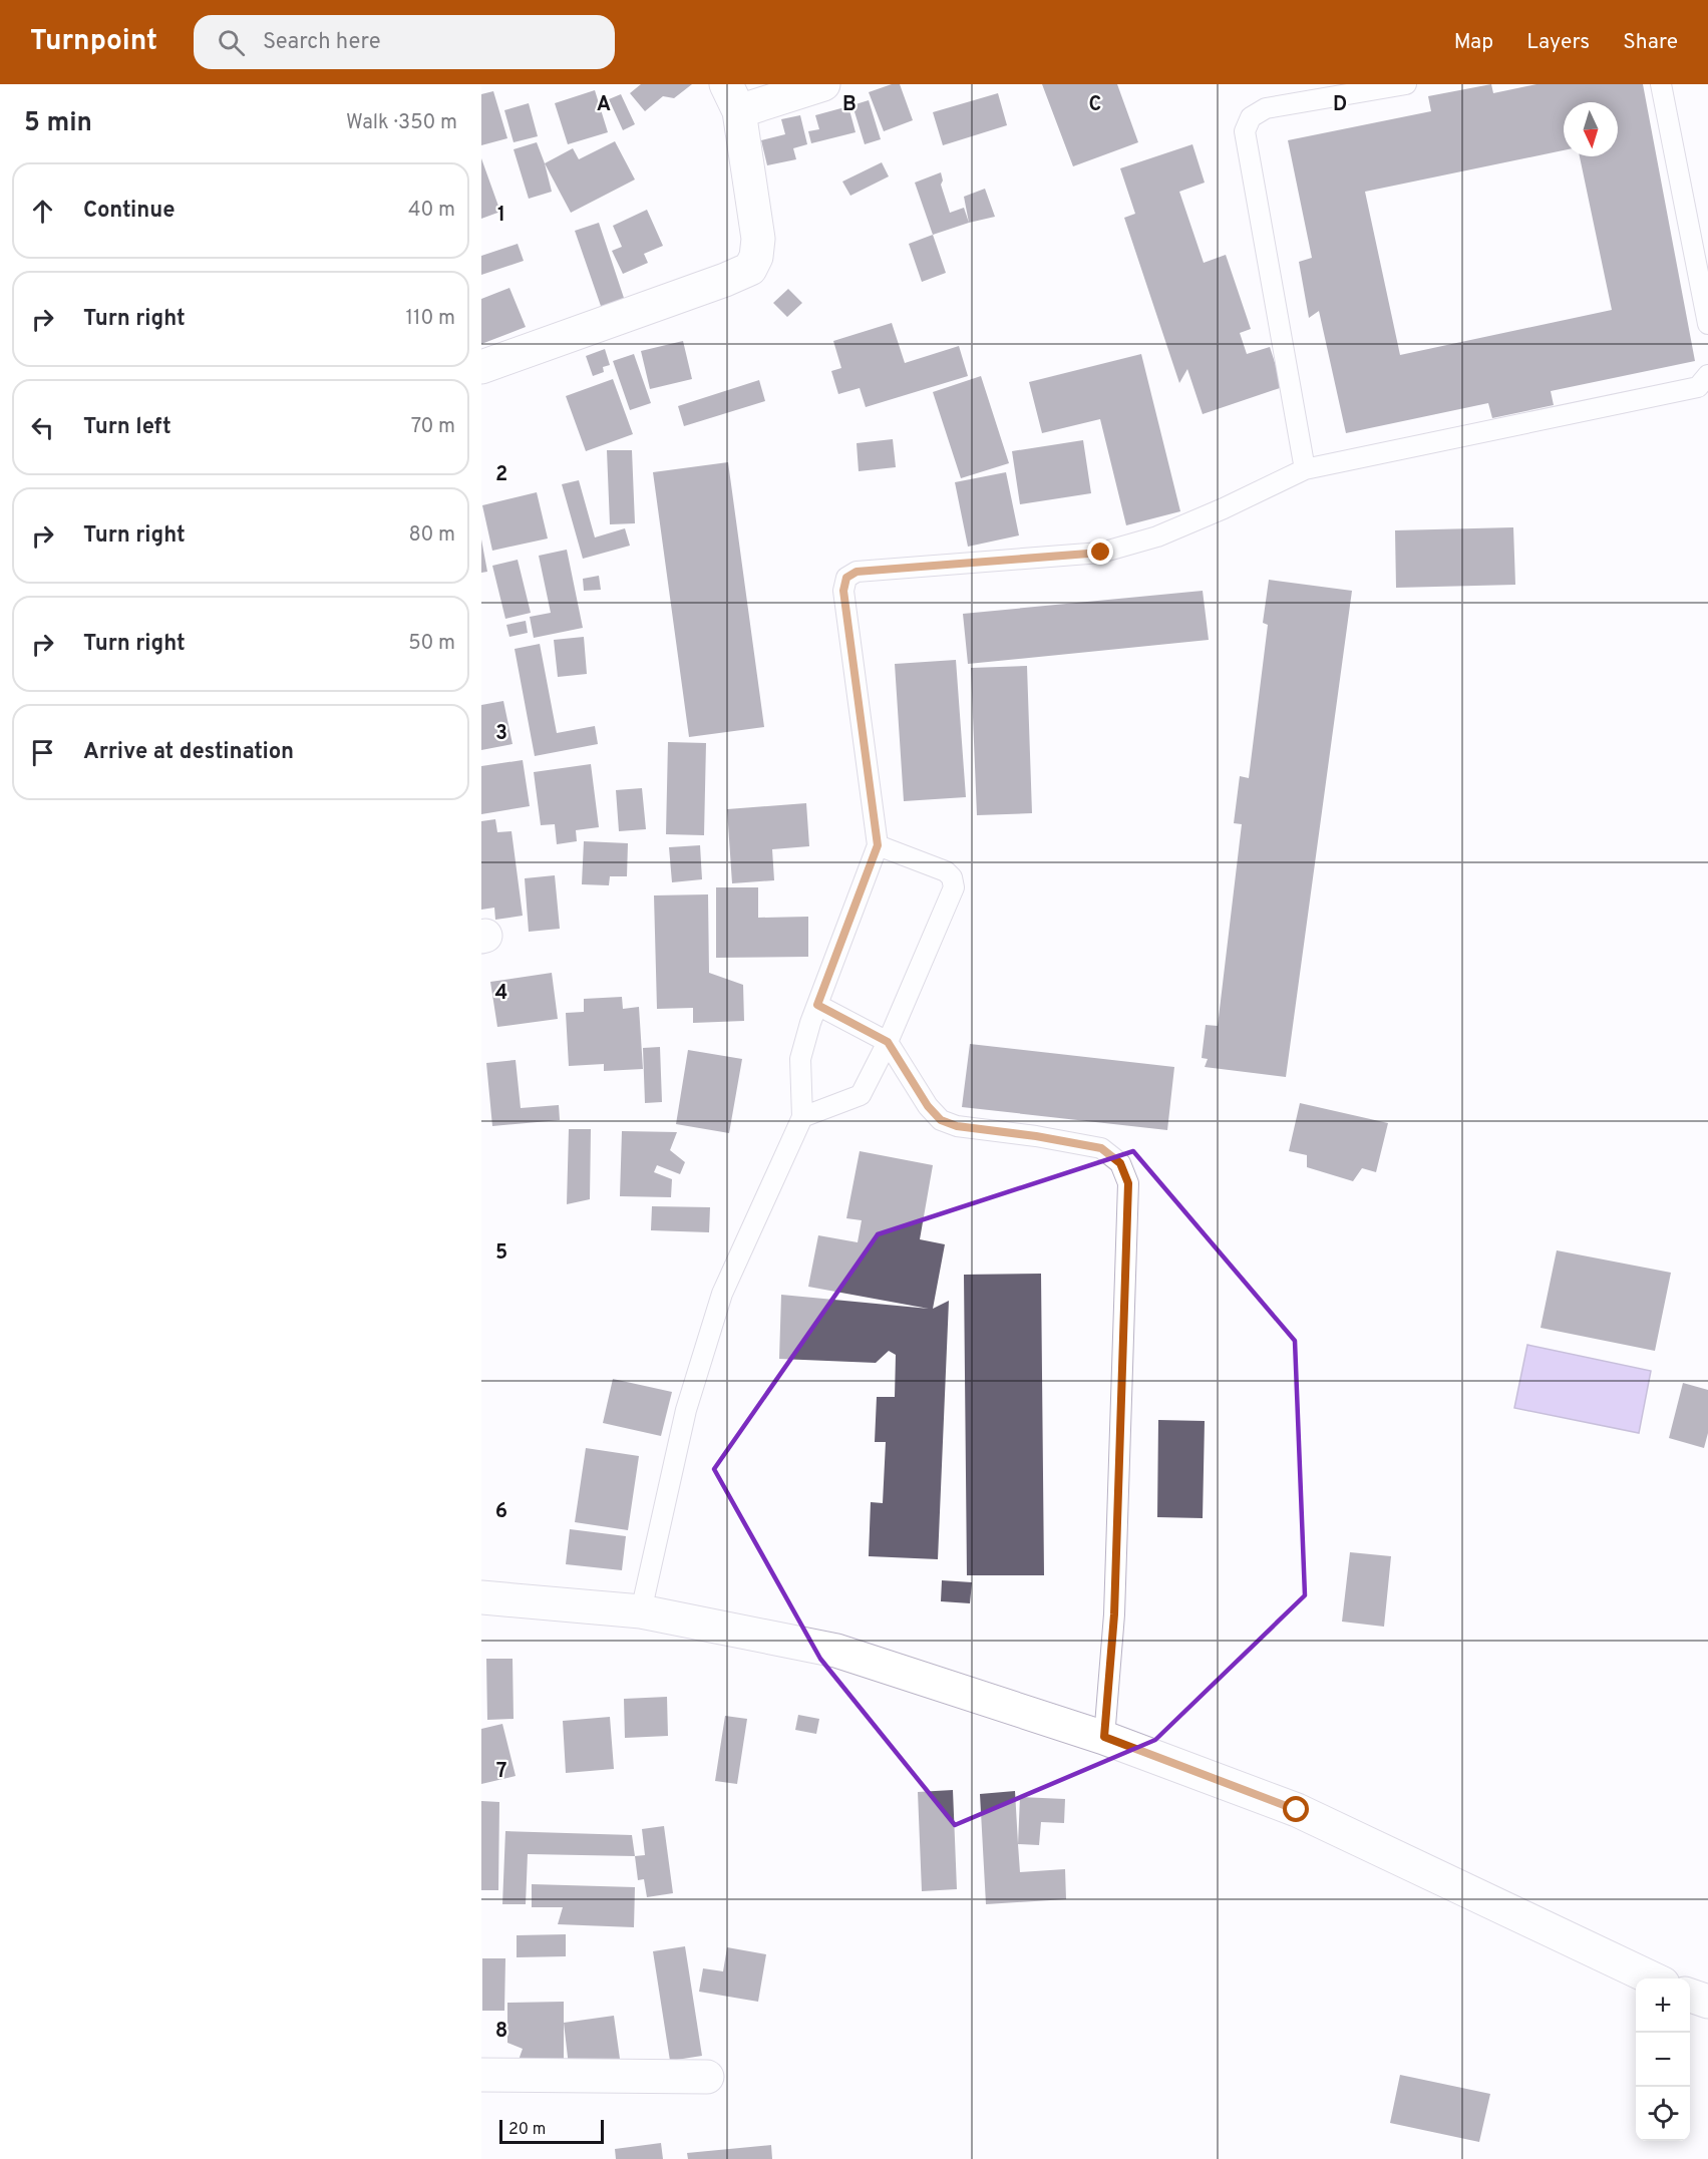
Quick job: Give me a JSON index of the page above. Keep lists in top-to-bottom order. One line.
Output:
{"scale_bar":"20 m","north":"bottom","page":{"header":"Turnpoint","search":"Search here","nav":["Map","Layers","Share"],"heading":["5 min","Walk · 350 m"],"list":[["Continue","40 m"],["Turn right","110 m"],["Turn left","70 m"],["Turn right","80 m"],["Turn right","50 m"],"Arrive at destination"],"map_buttons":["+","−"],"scale":"20 m"},"grid":{"columns":["A","B","C","D"],"rows":["1","2","3","4","5","6","7","8"]}}
